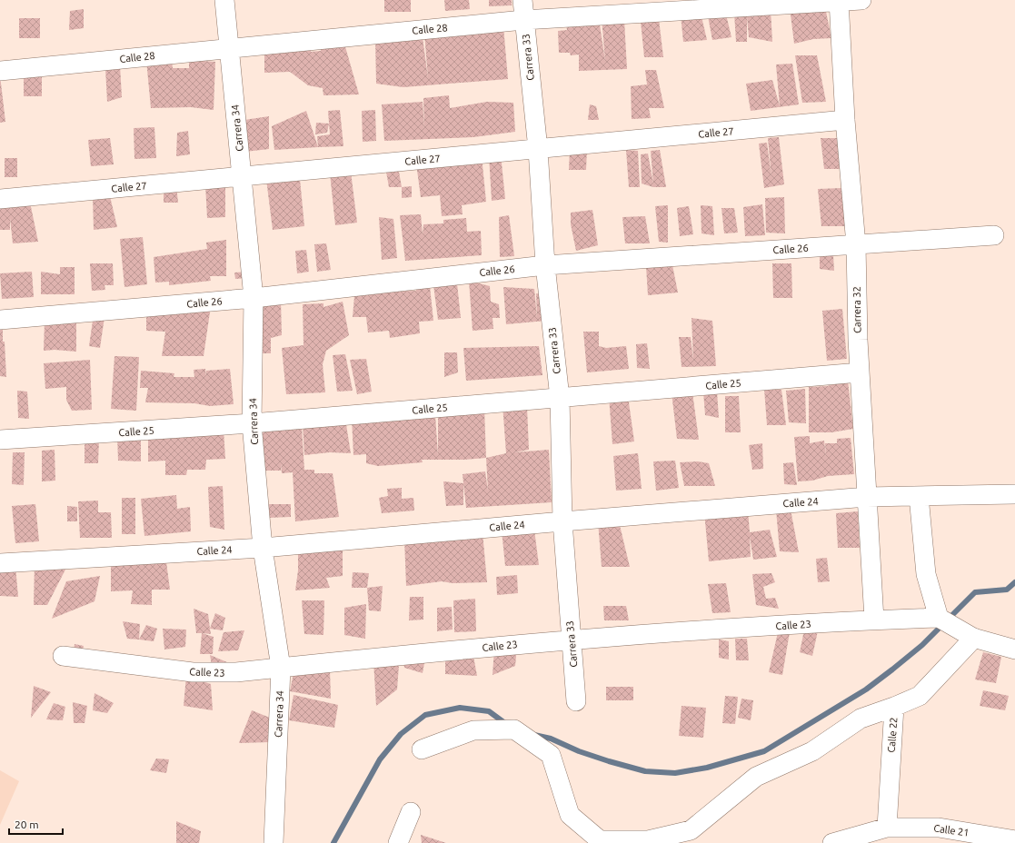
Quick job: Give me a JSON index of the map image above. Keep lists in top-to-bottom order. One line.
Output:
{"streets":{"street":["Calle 28","Carrera 33","Carrera 34","Calle 27","Calle 26","Carrera 32","Calle 25","Calle 24","Calle 23","Calle 22","Calle 21"]},"crossings":[["Calle 28","Carrera 33"],["Calle 28","Carrera 34"],["Calle 28","Carrera 32"],["Carrera 33","Calle 27"],["Carrera 33","Calle 26"],["Carrera 33","Calle 25"],["Carrera 33","Calle 24"],["Carrera 33","Calle 23"],["Carrera 34","Calle 27"],["Carrera 34","Calle 26"],["Carrera 34","Calle 25"],["Carrera 34","Calle 24"],["Carrera 34","Calle 23"],["Calle 27","Carrera 32"],["Calle 26","Carrera 32"],["Carrera 32","Calle 25"],["Carrera 32","Calle 24"],["Carrera 32","Calle 23"],["Calle 22","Calle 21"]],"scale_bar":"20 m"}
